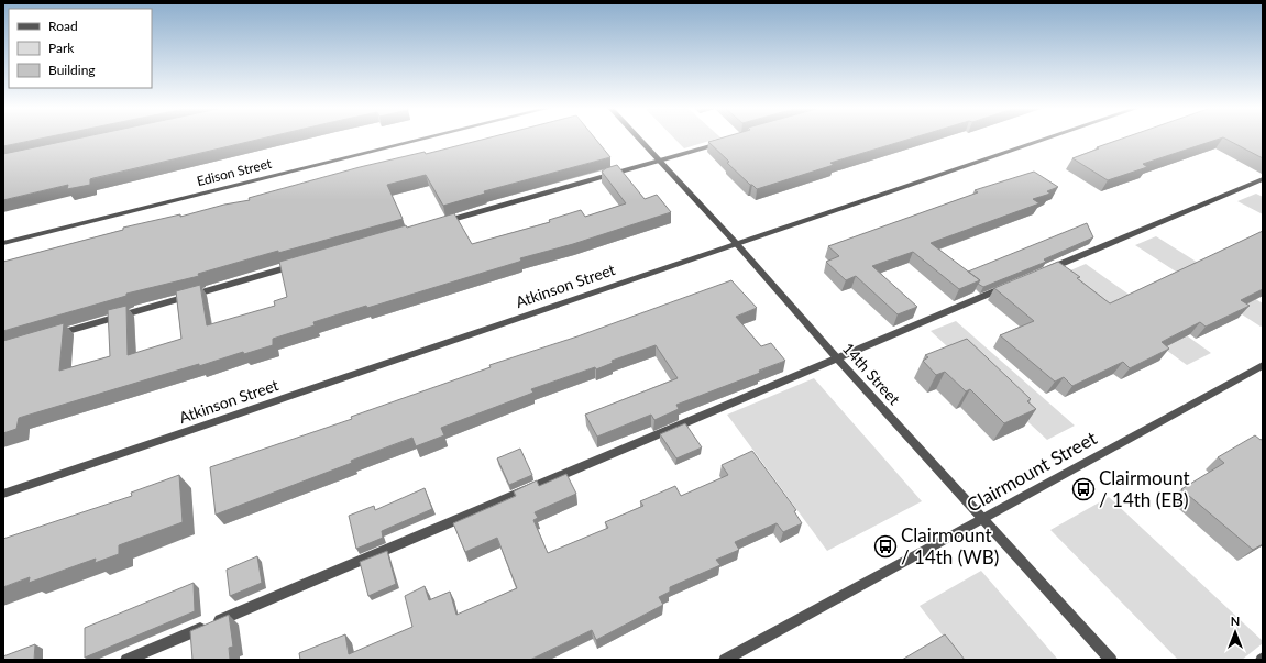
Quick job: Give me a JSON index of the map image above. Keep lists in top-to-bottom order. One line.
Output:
{"streets":{"street":["Edison Street","Atkinson Street","14th Street","Clairmount Street"]},"crossings":[["Atkinson Street","14th Street"],["14th Street","Clairmount Street"]],"places":{"bus stop":["Clairmount / 14th (EB)","Clairmount / 14th (WB)"]},"legend":["Road","Park","Building"],"north":"top"}
